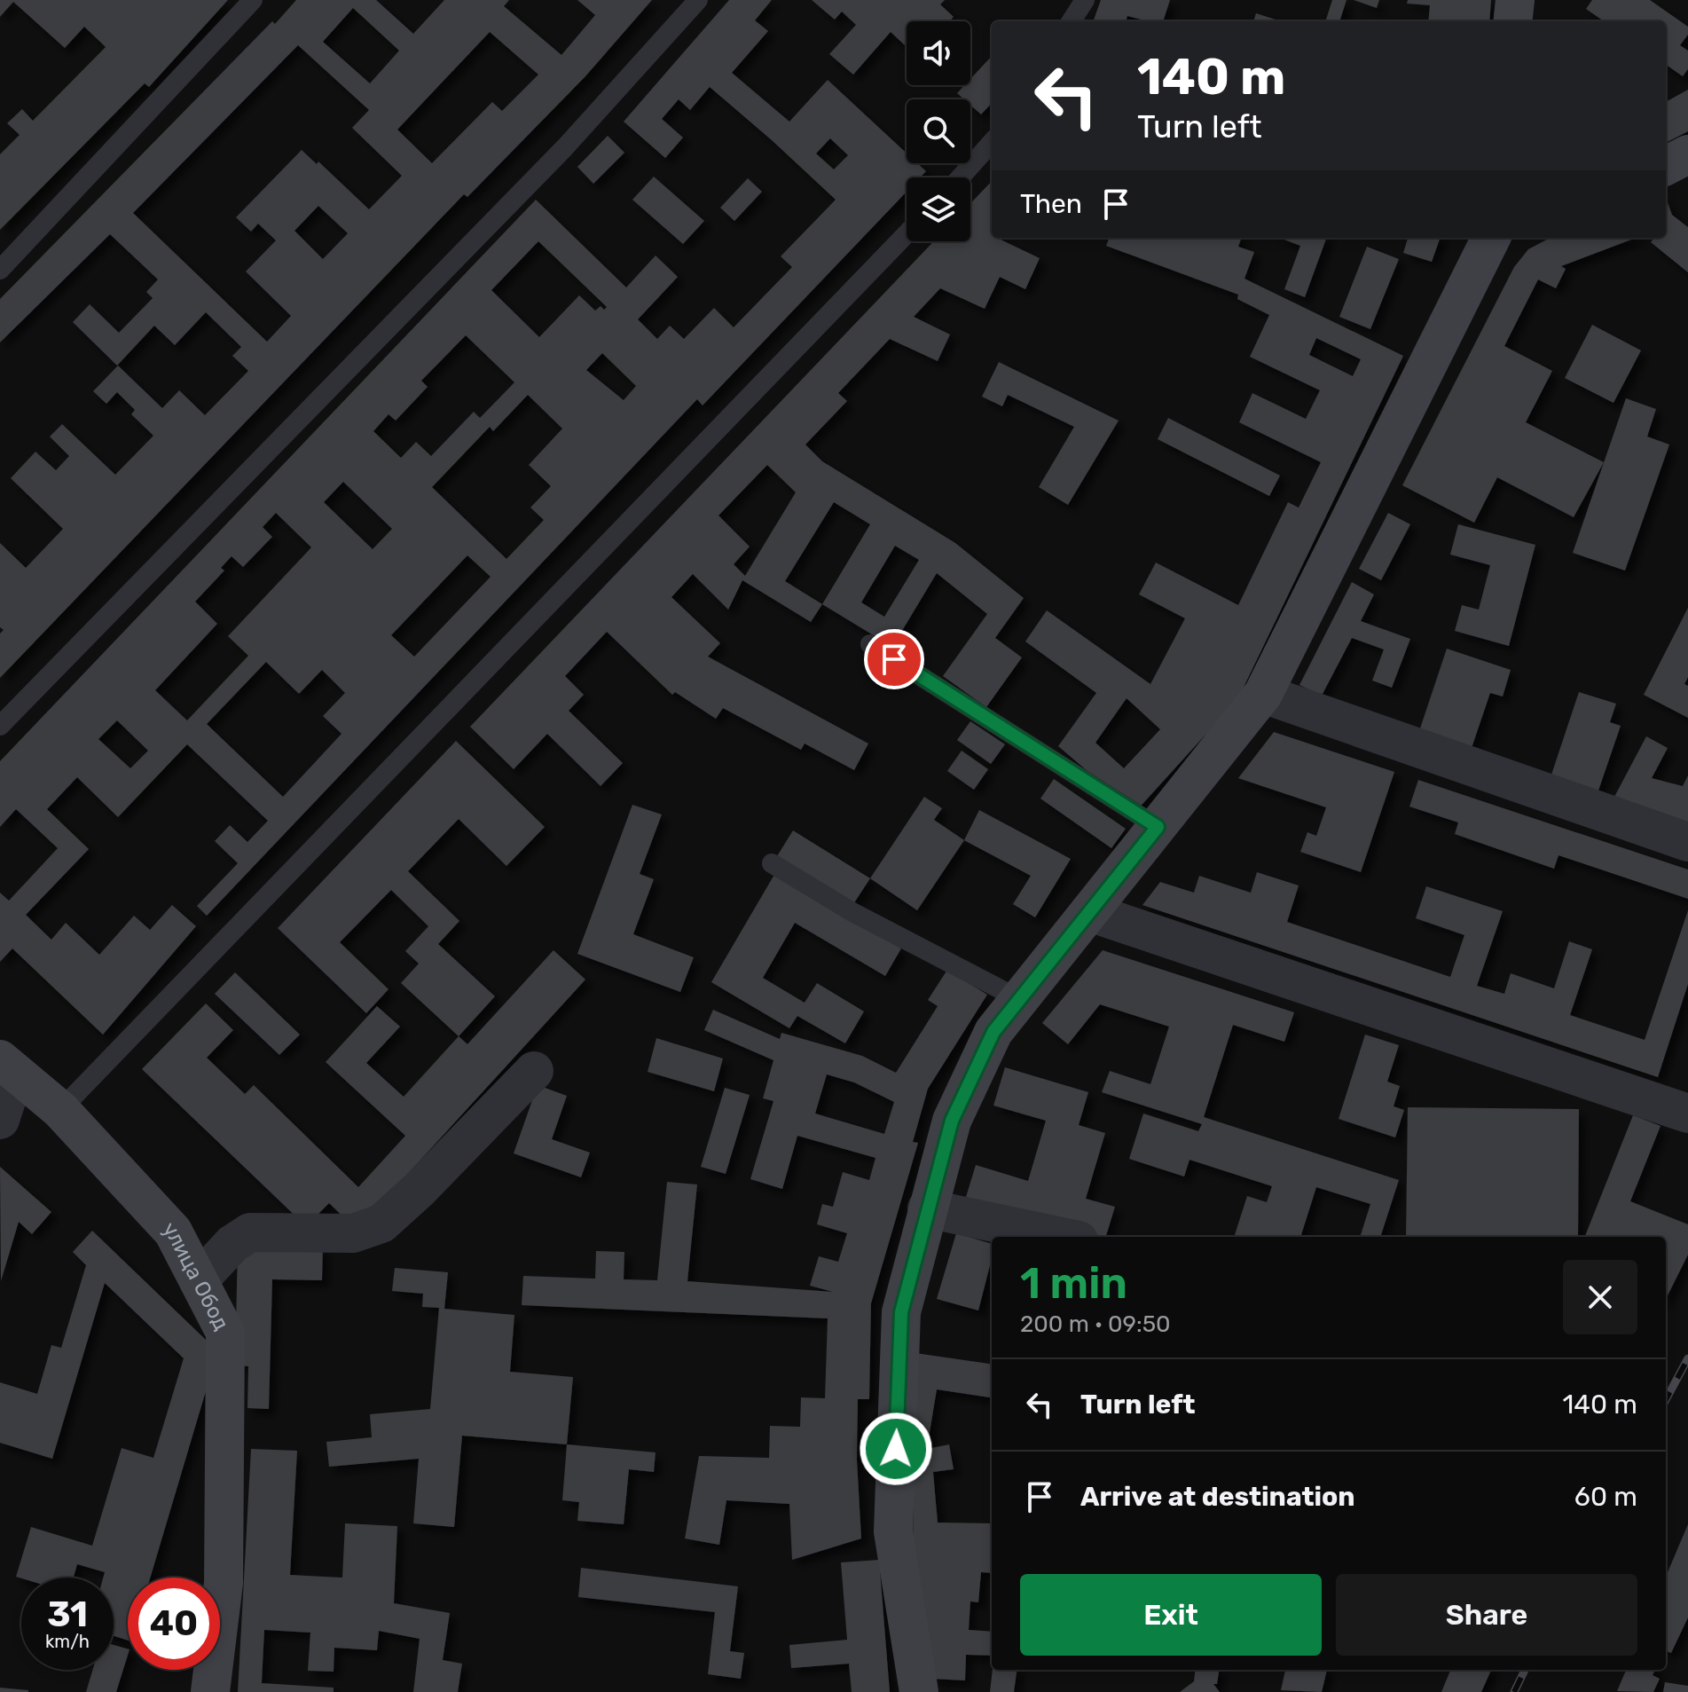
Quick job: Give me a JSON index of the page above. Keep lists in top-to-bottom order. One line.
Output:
{"streets":{"street":["улица Обод"]},"page":{"turn":["140 m","Turn left"],"then":"Then","heading":["1 min","200 m · 09:50"],"list":[{"name":"Turn left","value":"140 m"},{"name":"Arrive at destination","value":"60 m"}],"buttons":["Exit","Share"],"speed":"31 km/h","limit":"40"}}
